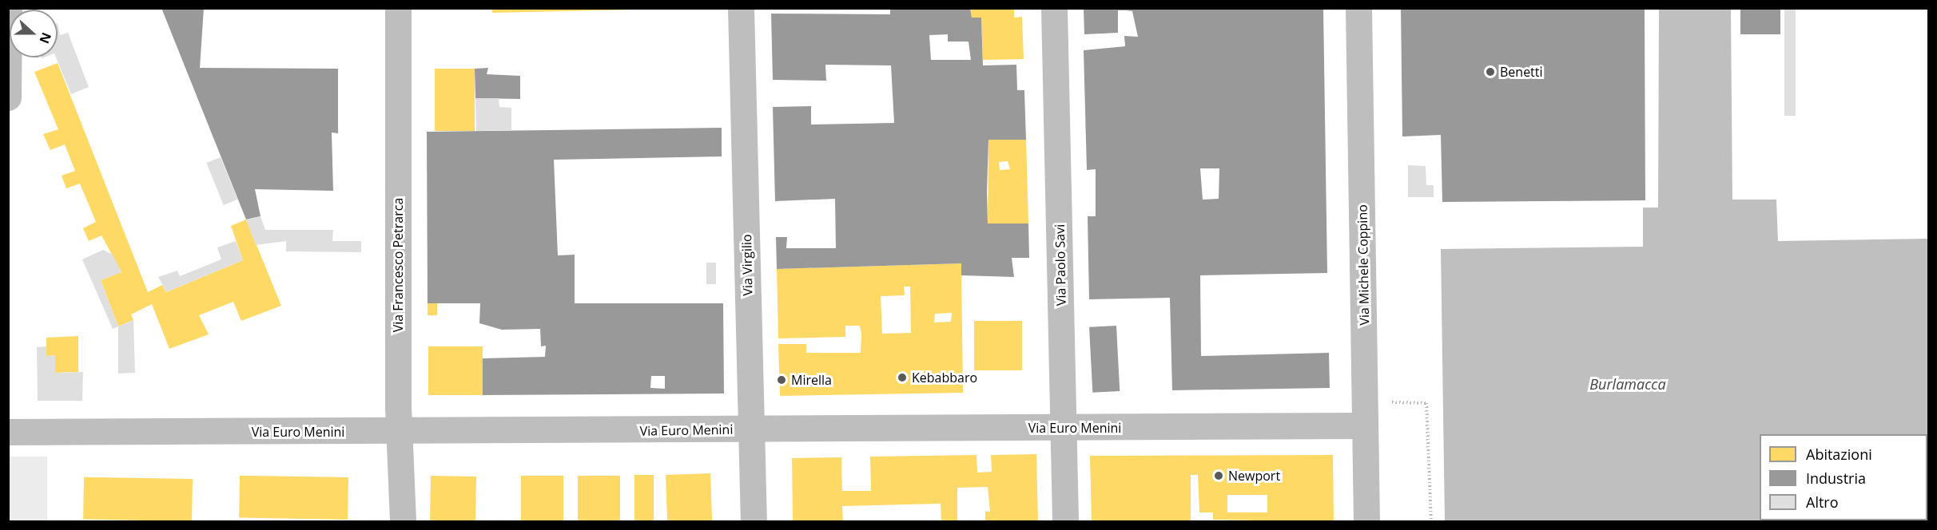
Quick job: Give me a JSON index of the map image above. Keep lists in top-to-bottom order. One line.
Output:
{"streets":{"street":["Via Francesco Petrarca","Via Virgilio","Via Paolo Savi","Via Michele Coppino","Via Euro Menini"]},"crossings":[["Via Francesco Petrarca","Via Euro Menini"],["Via Virgilio","Via Euro Menini"],["Via Paolo Savi","Via Euro Menini"],["Via Michele Coppino","Via Euro Menini"]],"water":["Burlamacca"],"places":["Benetti","Kebabbaro","Mirella","Newport"],"legend":["Abitazioni","Industria","Altro"],"north":"right"}
